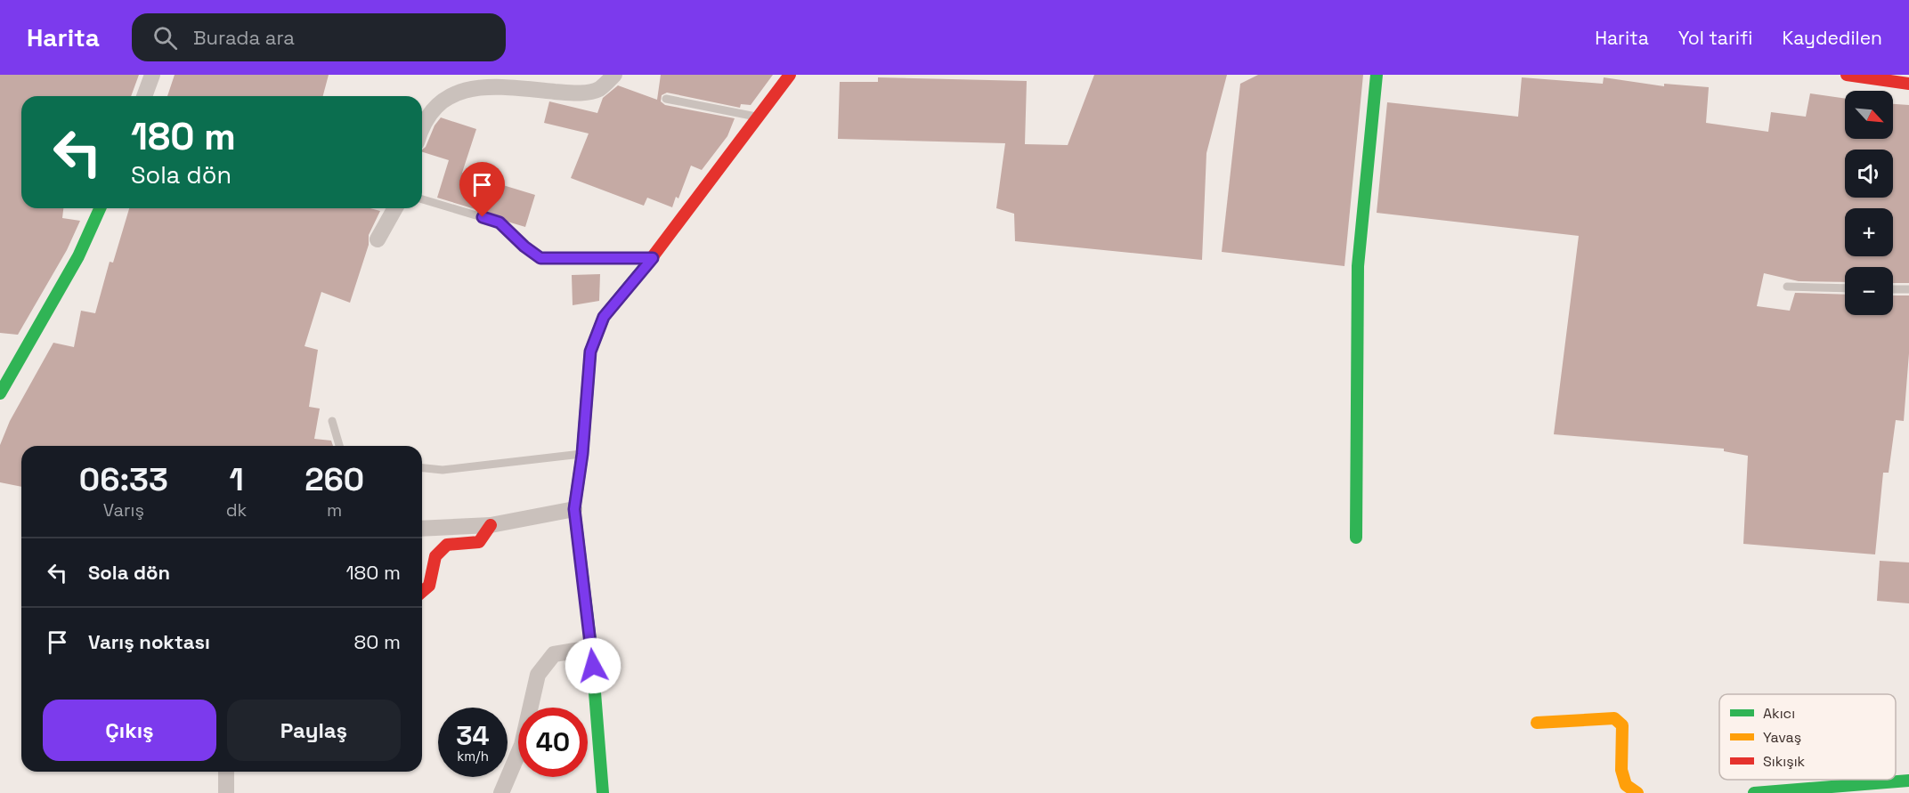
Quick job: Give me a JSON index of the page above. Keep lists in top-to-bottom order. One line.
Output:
{"legend":["Akıcı","Yavaş","Sıkışık"],"north":"bottom right","page":{"header":"Harita","search":"Burada ara","nav":["Harita","Yol tarifi","Kaydedilen"],"map_buttons":["+","−"],"turn":["180 m","Sola dön"],"eta":["06:33","Varış","1","dk","260","m"],"list":[{"name":"Sola dön","value":"180 m"},{"name":"Varış noktası","value":"80 m"}],"buttons":["Çıkış","Paylaş"],"speed":"34 km/h","limit":"40"}}
